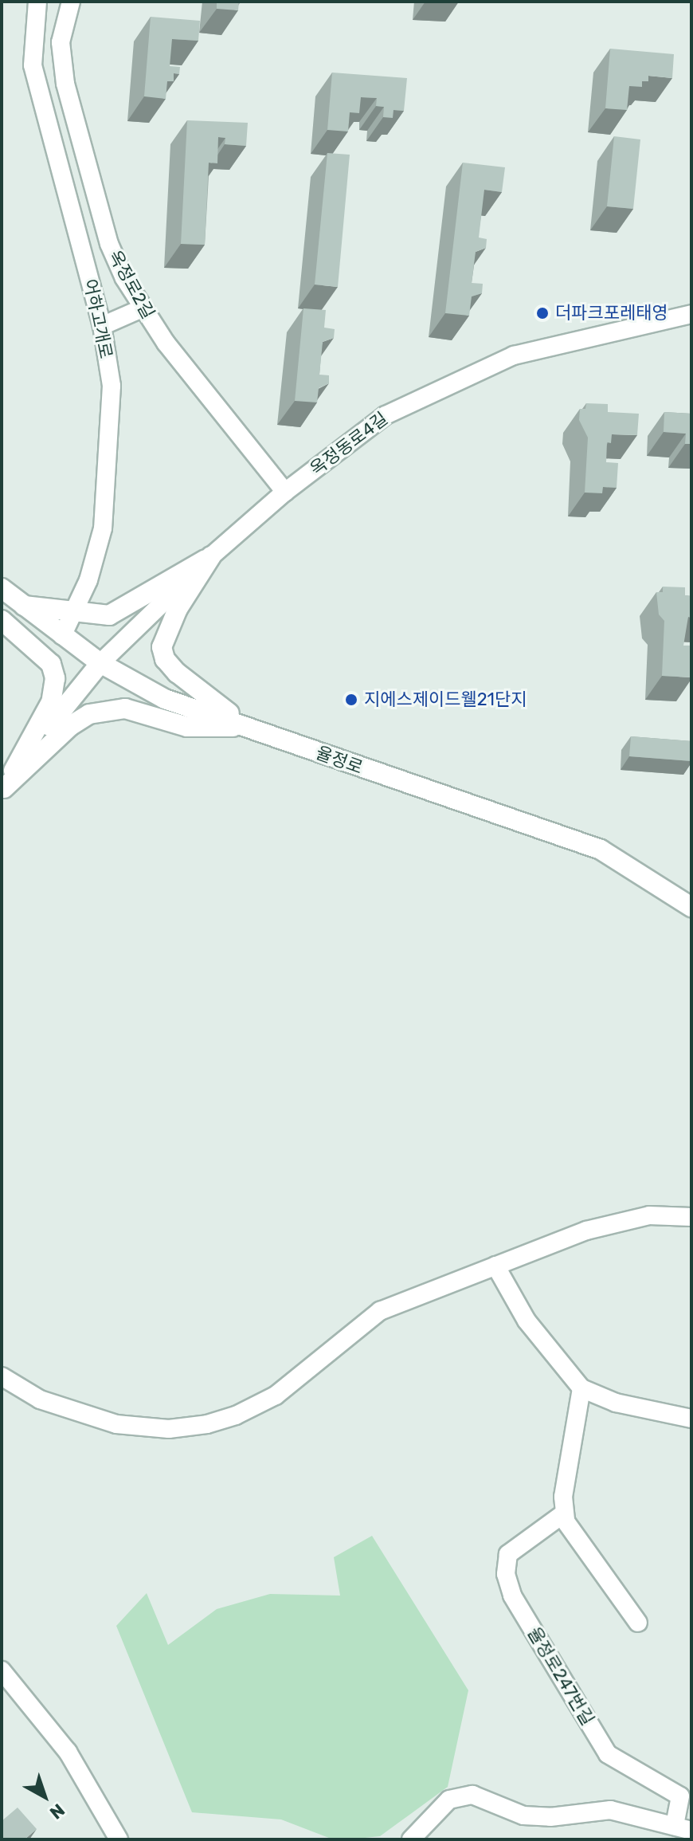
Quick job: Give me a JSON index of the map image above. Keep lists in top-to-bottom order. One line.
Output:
{"streets":{"main road":["율정로"],"street":["옥정로2길","어하고개로","옥정동로4길","율정로247번길"]},"crossings":[["옥정로2길","옥정동로4길"],["어하고개로","율정로"],["옥정동로4길","율정로"]],"places":["더파크포레태영","지에스제이드웰21단지"],"north":"bottom right"}
